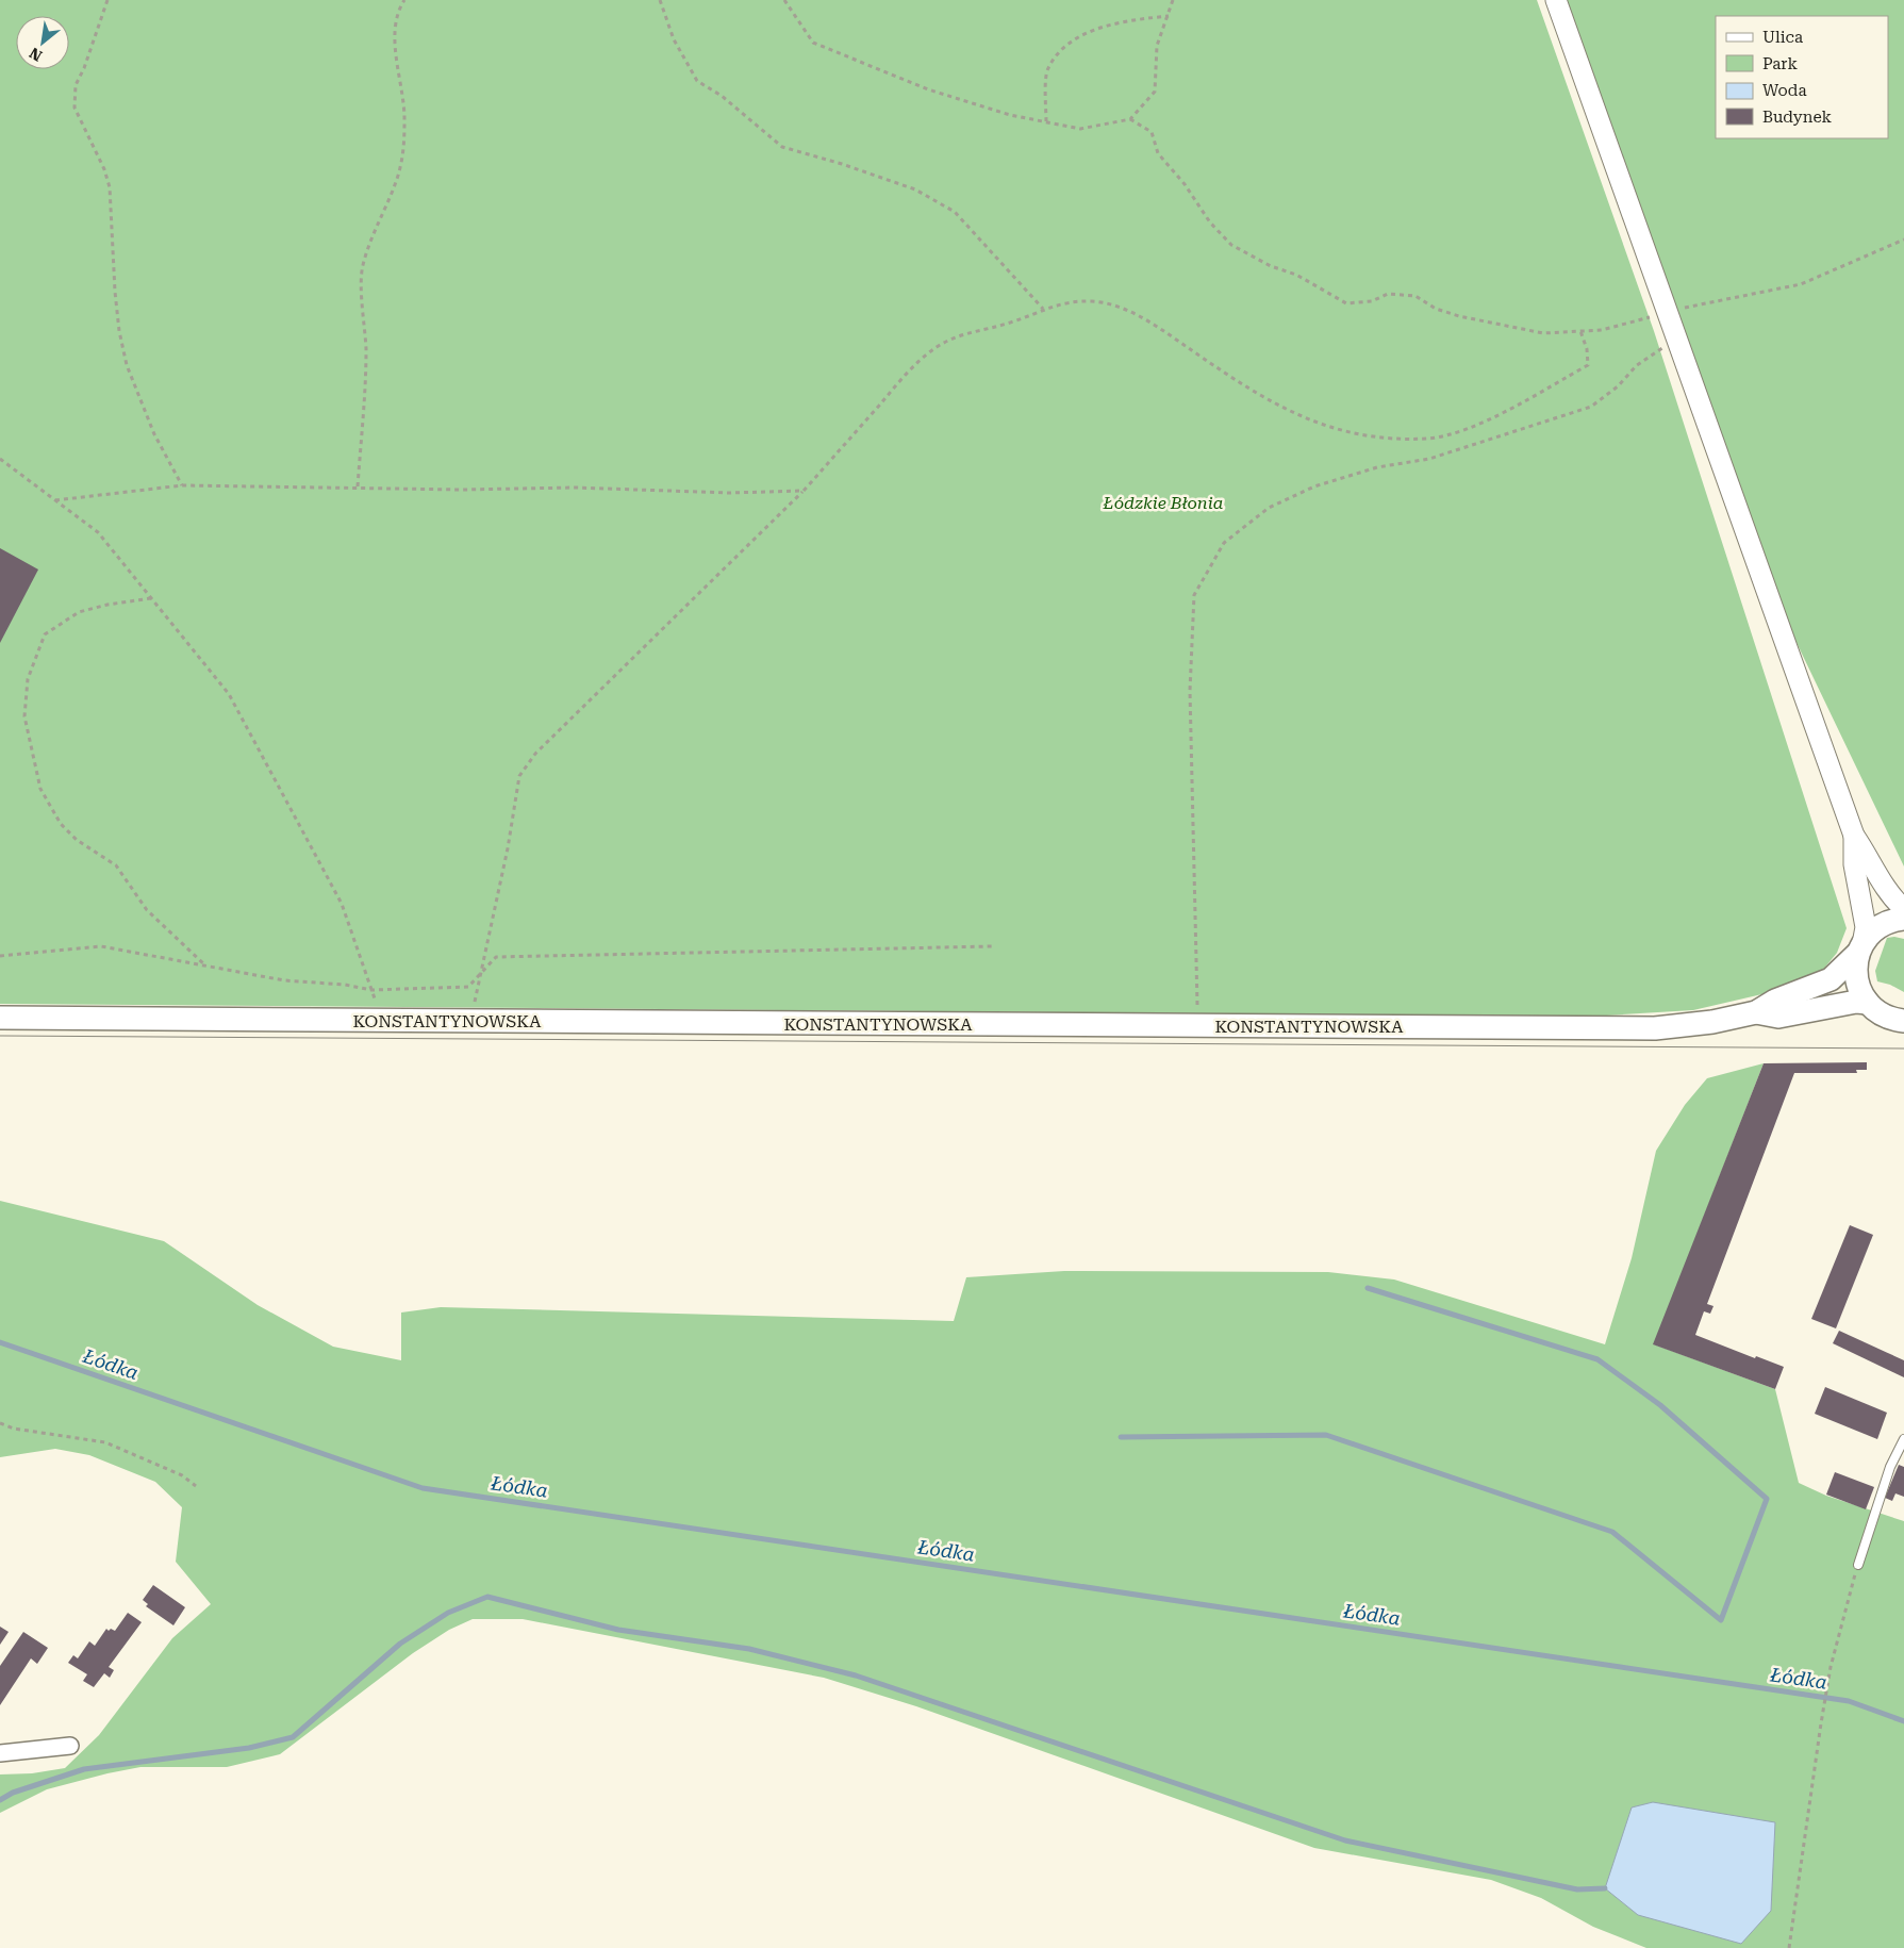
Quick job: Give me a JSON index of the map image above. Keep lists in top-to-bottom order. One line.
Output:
{"streets":{"main road":["KONSTANTYNOWSKA"]},"water":["Łódka"],"parks":["Łódzkie Błonia"],"legend":["Ulica","Park","Woda","Budynek"],"north":"bottom left"}
